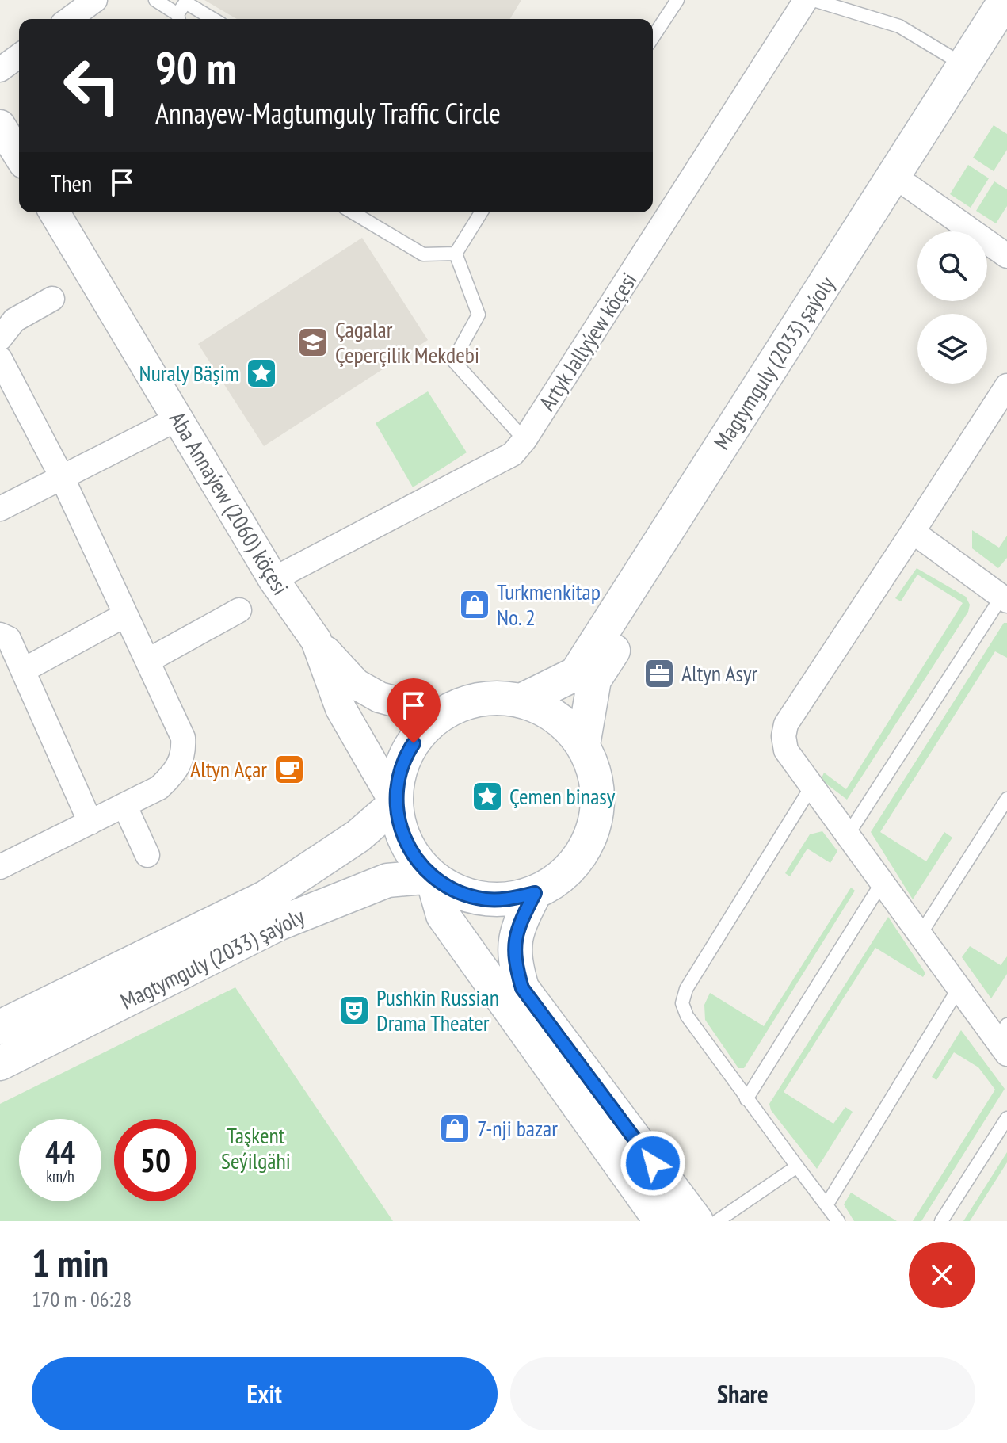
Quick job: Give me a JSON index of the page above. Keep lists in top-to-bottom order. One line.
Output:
{"streets":{"main road":["Magtymguly (2033) şaýoly"],"street":["Artyk Jallyýew köçesi","Aba Annaýew (2060) köçesi"]},"crossings":[["Artyk Jallyýew köçesi","Aba Annaýew (2060) köçesi"],["Magtymguly (2033) şaýoly","Aba Annaýew (2060) köçesi"]],"parks":["Taşkent Seýilgähi"],"places":{"school or university":["Çagalar Çeperçilik Mekdebi"],"place":["Nuraly Bäşim","Çemen binasy"],"shop":["Turkmenkitap No. 2","7-nji bazar"],"office":["Altyn Asyr"],"cafe":["Altyn Açar"],"theatre":["Pushkin Russian Drama Theater"]},"page":{"turn":["90 m","Annayew-Magtumguly Traffic Circle"],"then":"Then","speed":"44 km/h","limit":"50","heading":["1 min","170 m · 06:28"],"buttons":["Exit","Share"]}}
